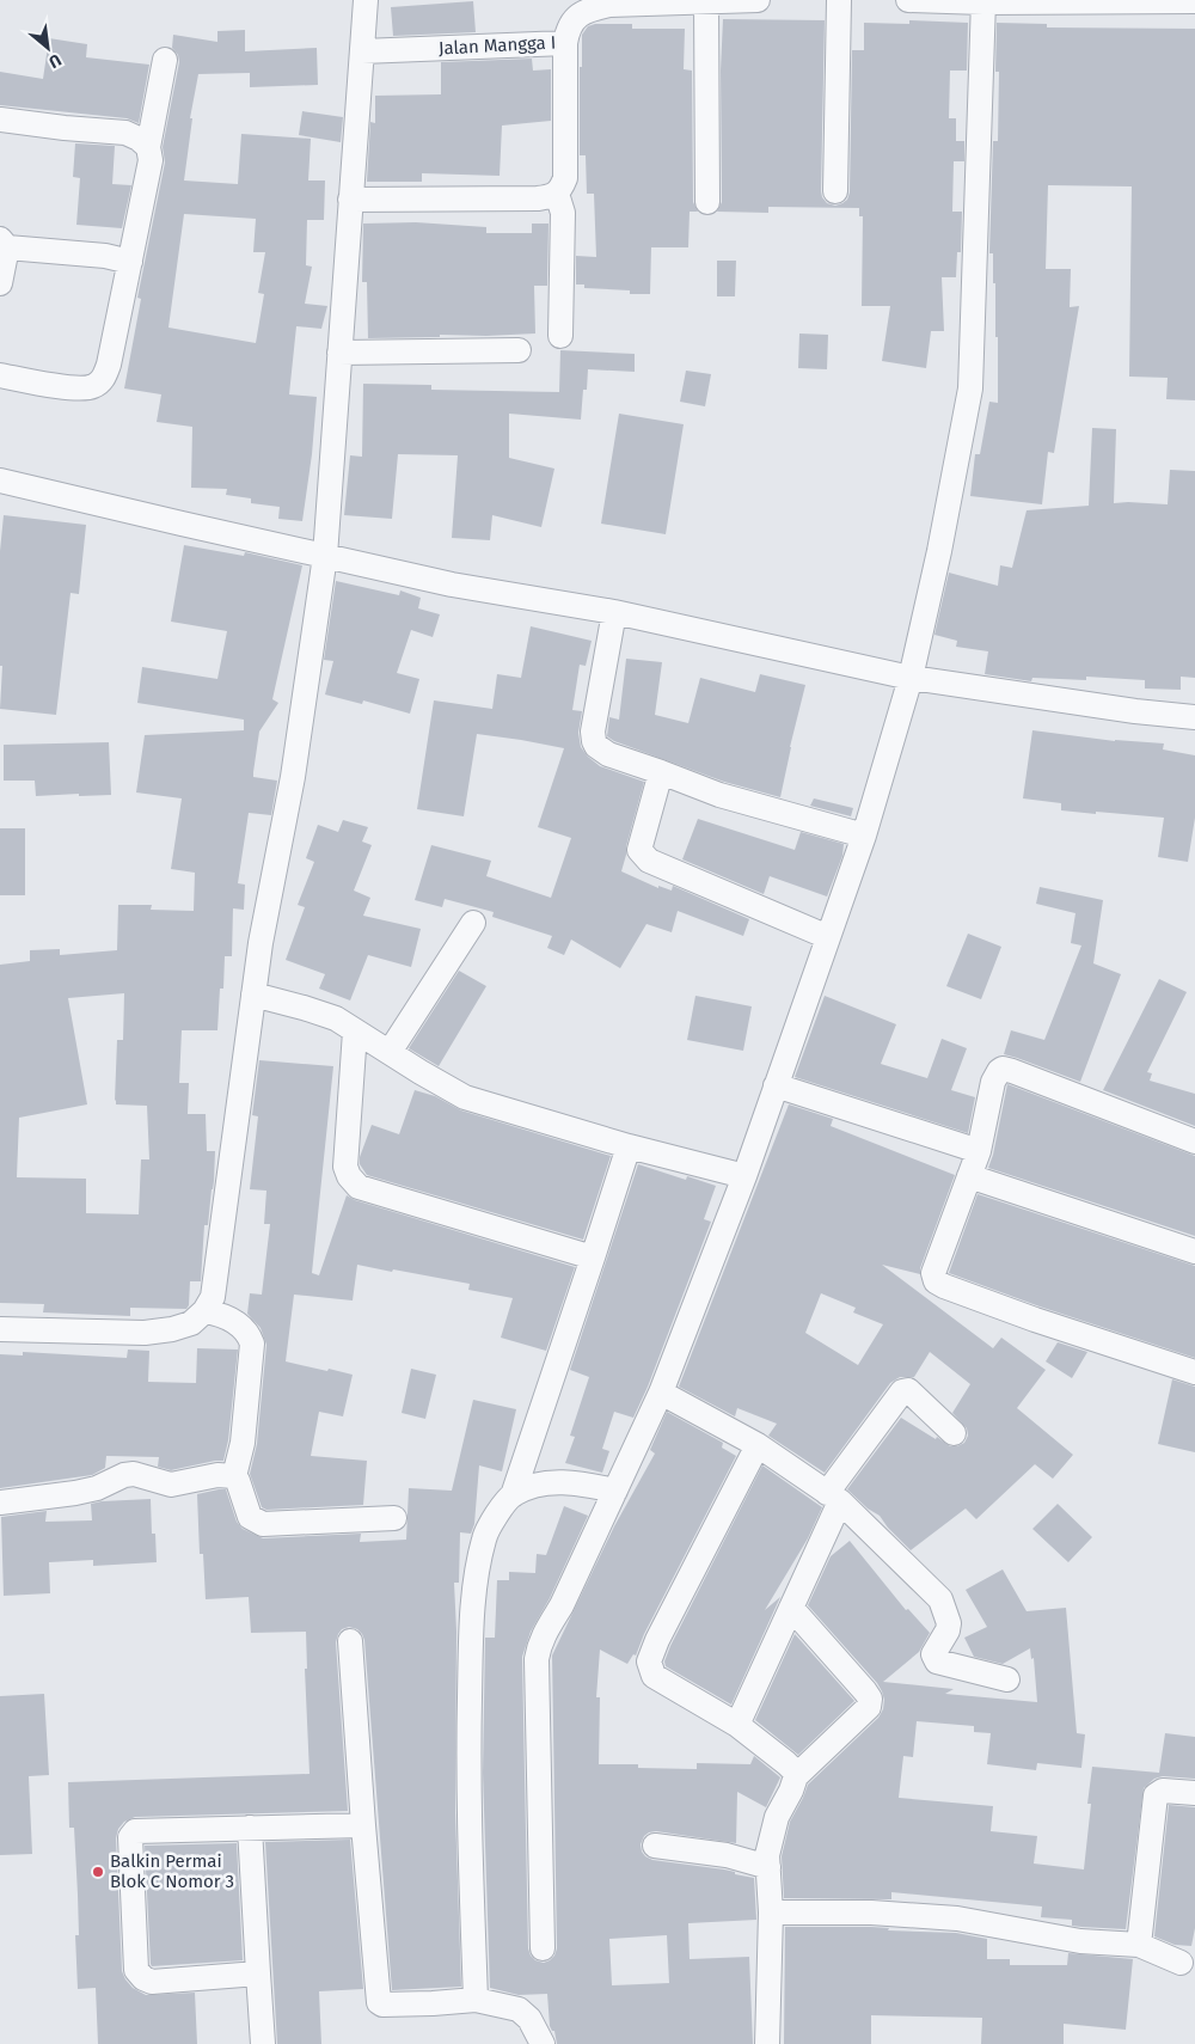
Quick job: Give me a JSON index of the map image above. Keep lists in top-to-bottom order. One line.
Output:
{"streets":{"street":["Jalan Mangga I"]},"places":["Balkin Permai Blok C Nomor 3"],"north":"bottom right"}
